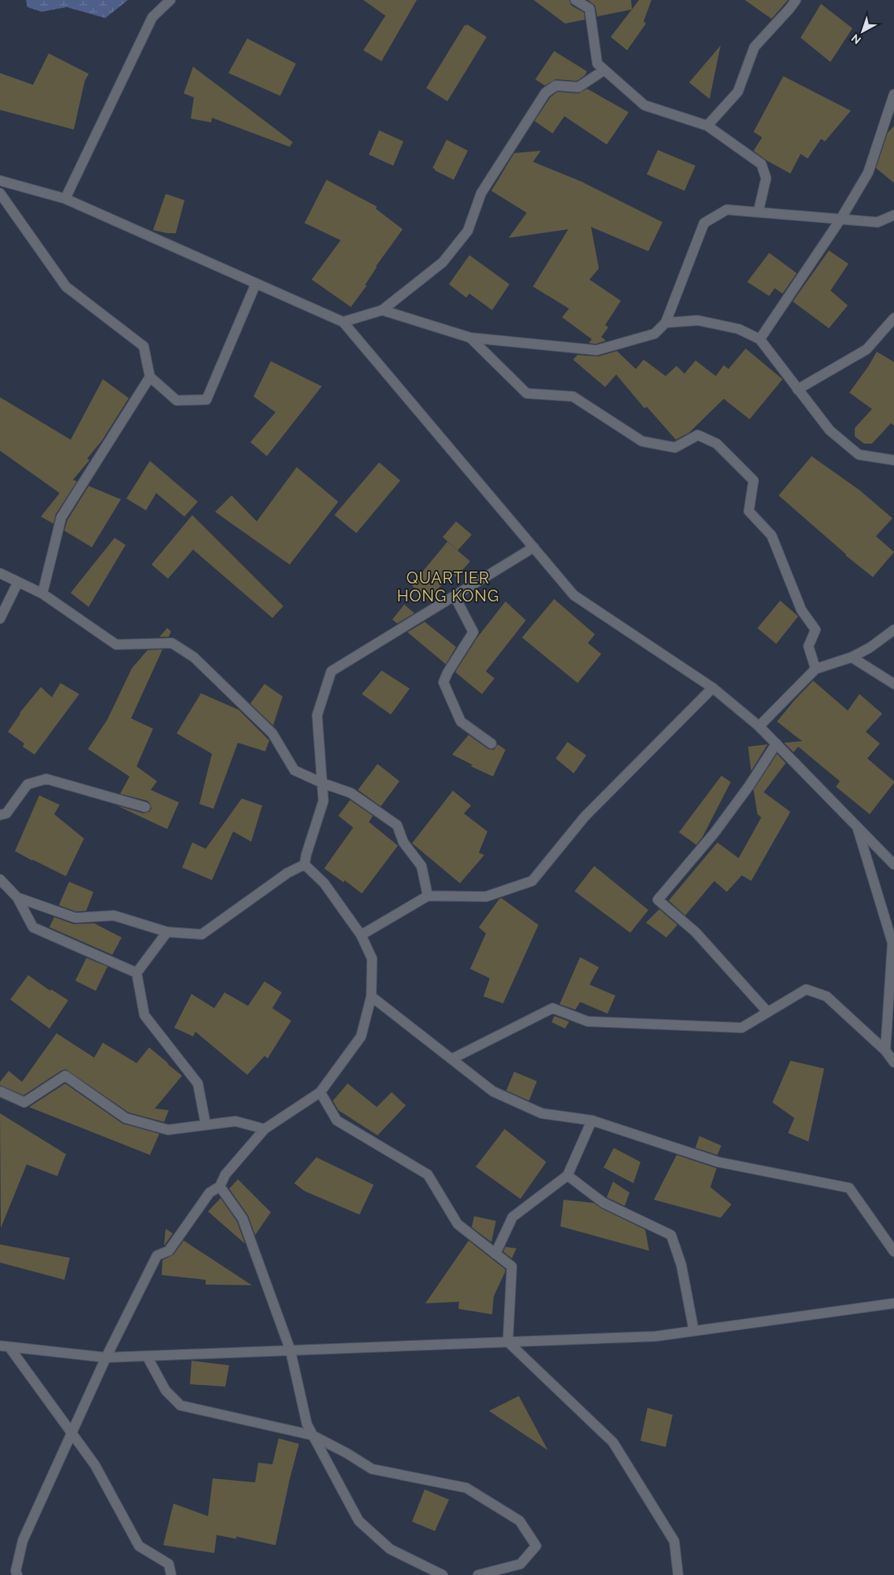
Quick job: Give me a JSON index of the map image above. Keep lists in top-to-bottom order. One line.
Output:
{"districts":["QUARTIER HONG KONG"],"north":"bottom left"}
